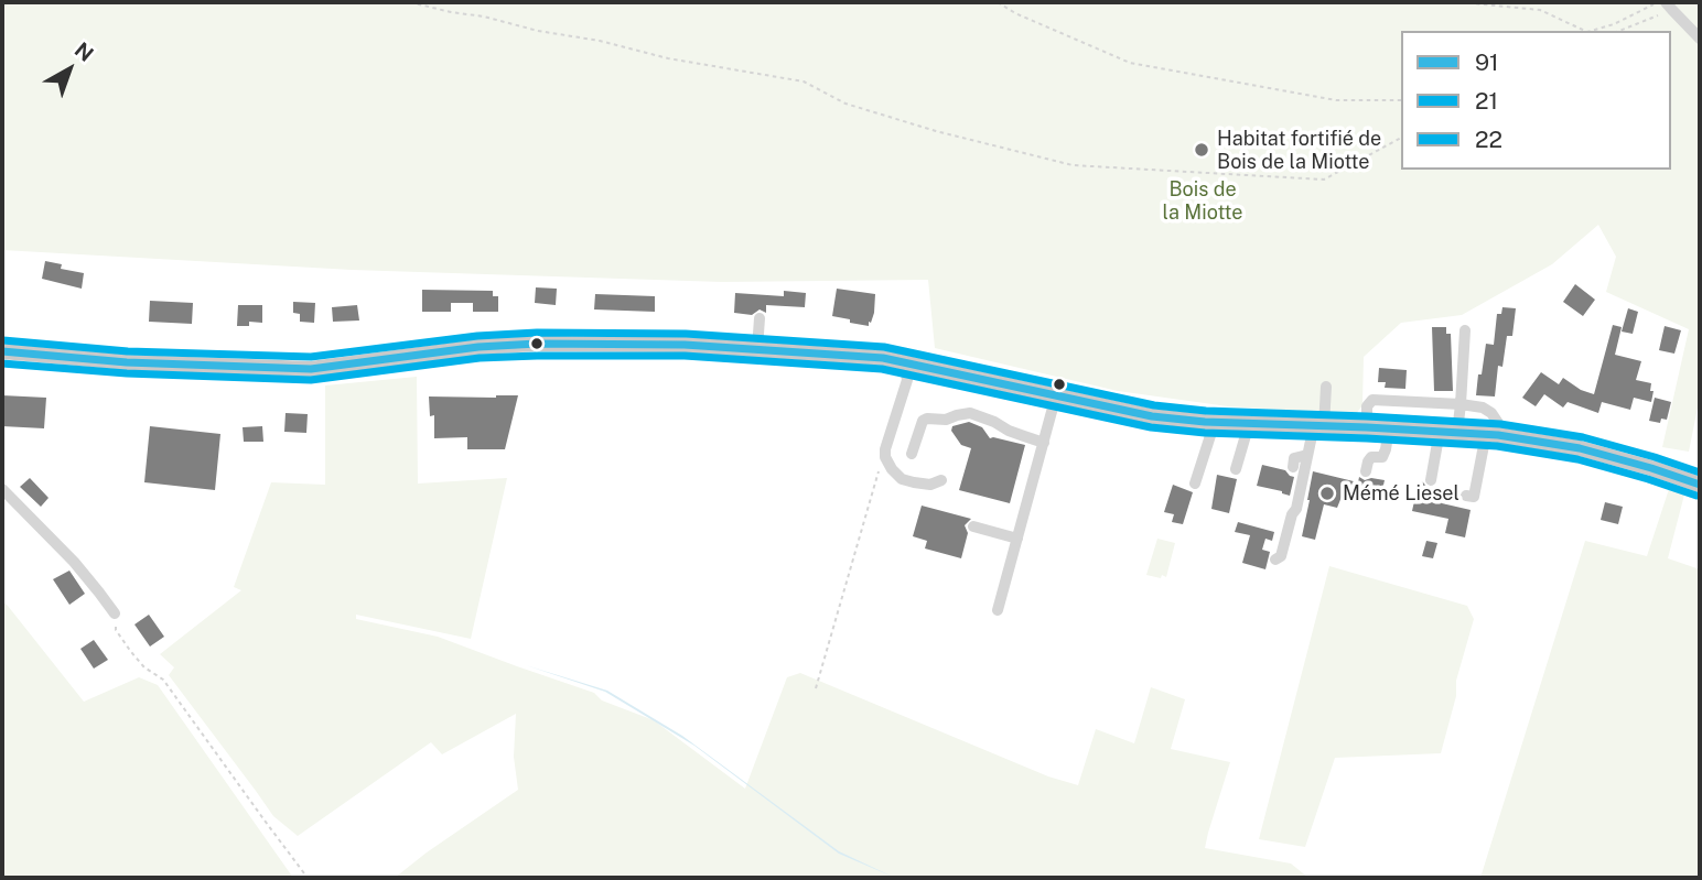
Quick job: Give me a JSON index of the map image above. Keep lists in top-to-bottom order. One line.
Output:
{"parks":["Bois de la Miotte"],"places":["Habitat fortifié de Bois de la Miotte","Mémé Liesel"],"lines":["transit line 22","transit line 91","transit line 21"],"legend":["91","21","22"],"north":"top right"}
